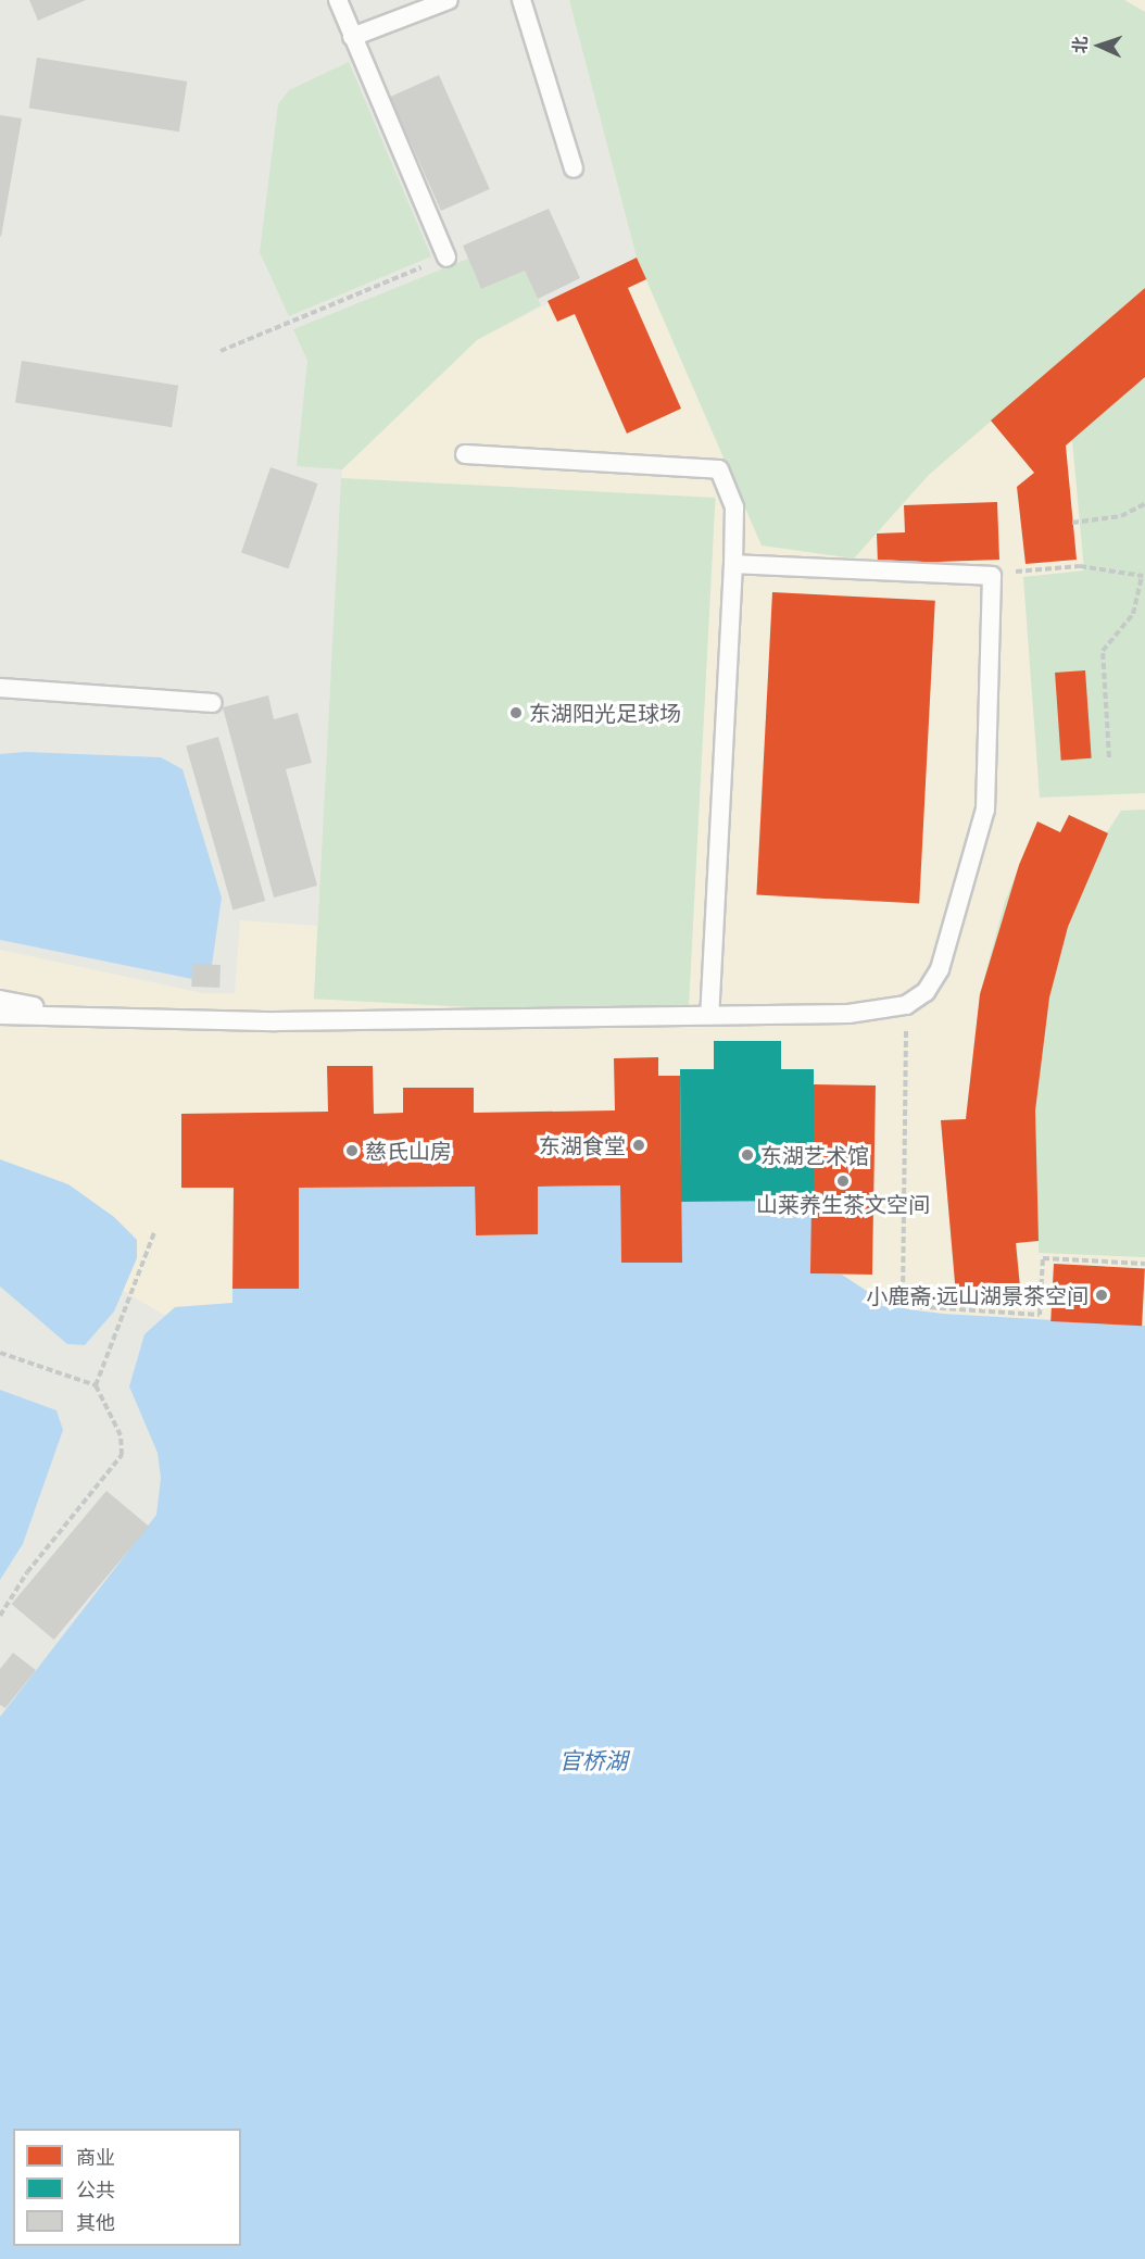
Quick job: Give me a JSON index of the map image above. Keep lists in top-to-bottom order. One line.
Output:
{"water":["官桥湖"],"places":["东湖阳光足球场","东湖食堂","慈氏山房","东湖艺术馆","山莱养生茶文空间","小鹿斋·远山湖景茶空间"],"legend":["商业","公共","其他"],"north":"left"}
